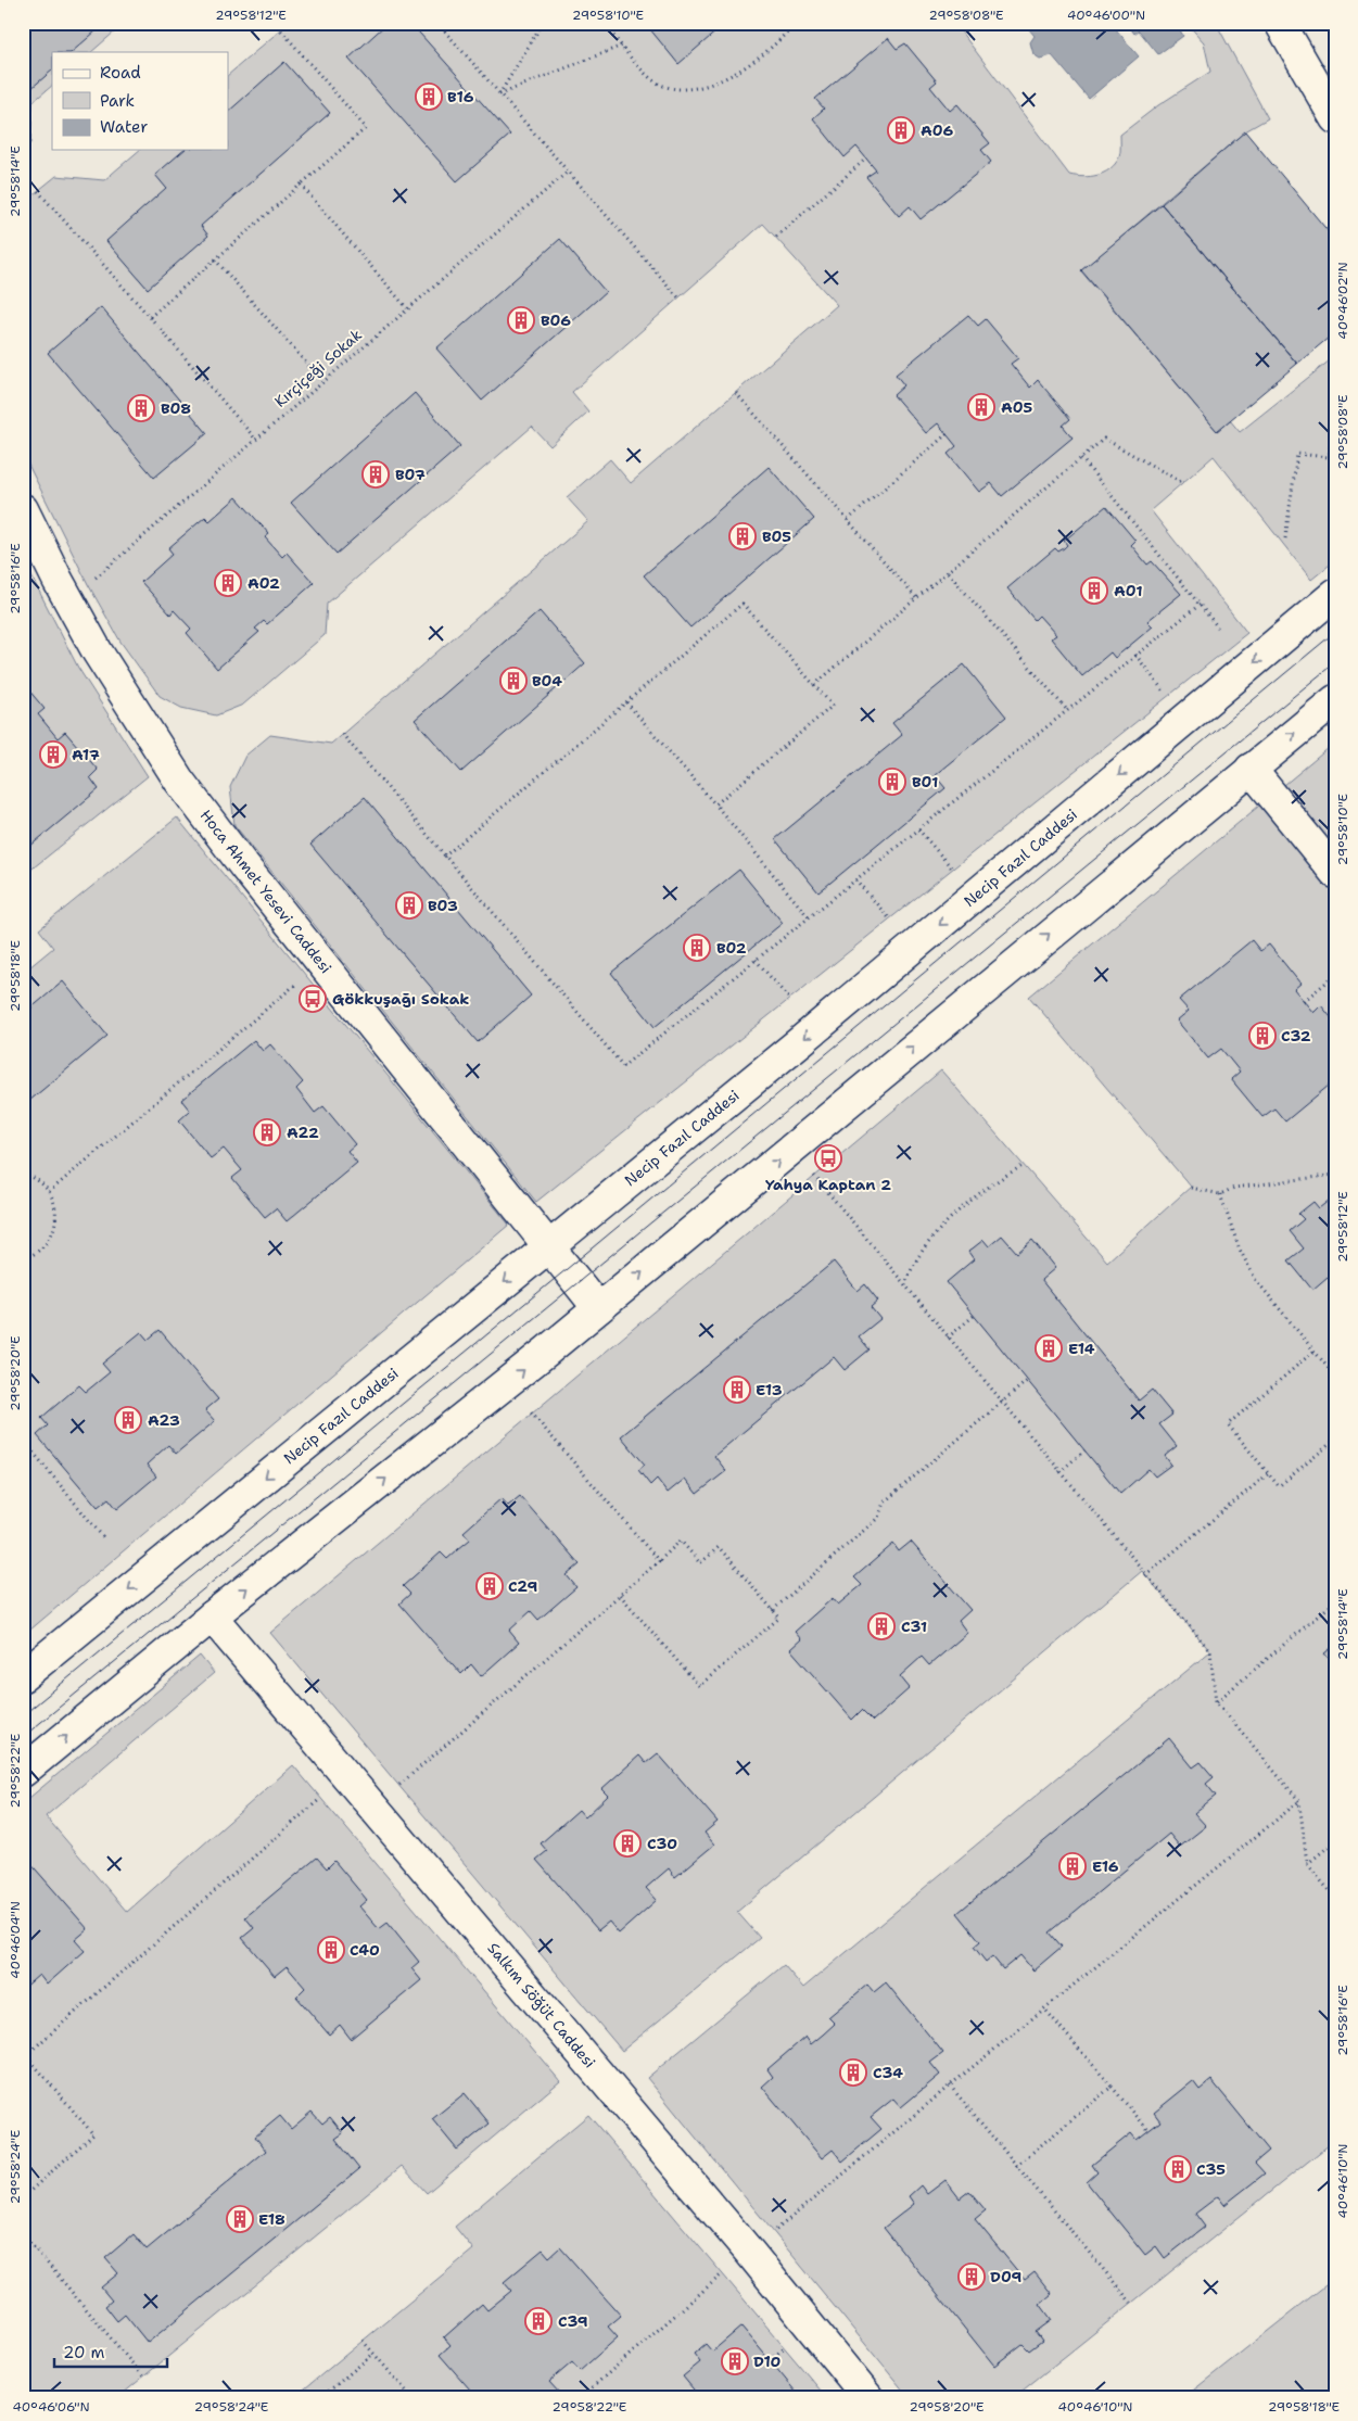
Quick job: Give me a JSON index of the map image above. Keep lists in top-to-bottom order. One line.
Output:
{"streets":{"main road":["Necip Fazıl Caddesi","Hoca Ahmet Yesevi Caddesi","Salkım Söğüt Caddesi"],"path":["Kırçiçeği Sokak"]},"crossings":[["Necip Fazıl Caddesi","Hoca Ahmet Yesevi Caddesi"]],"places":{"building":["B16","A06","B06","A05","B08","B07","B05","A02","A01","B04","A17","B01","B03","B02","C32","A22","E14","E13","A23","C29","C31","C30","E16","C40","C34","C35","E18","D09","C39","D10"],"bus stop":["Gökkuşağı Sokak","Yahya Kaptan 2"]},"legend":["Road","Park","Water"],"scale_bar":"20 m","coordinates":["29°58'12\"E","29°58'10\"E","29°58'08\"E","40°46'00\"N","29°58'14\"E","40°46'02\"N","29°58'16\"E","29°58'18\"E","29°58'20\"E","29°58'22\"E","40°46'04\"N","29°58'24\"E","40°46'10\"N","40°46'06\"N"]}
